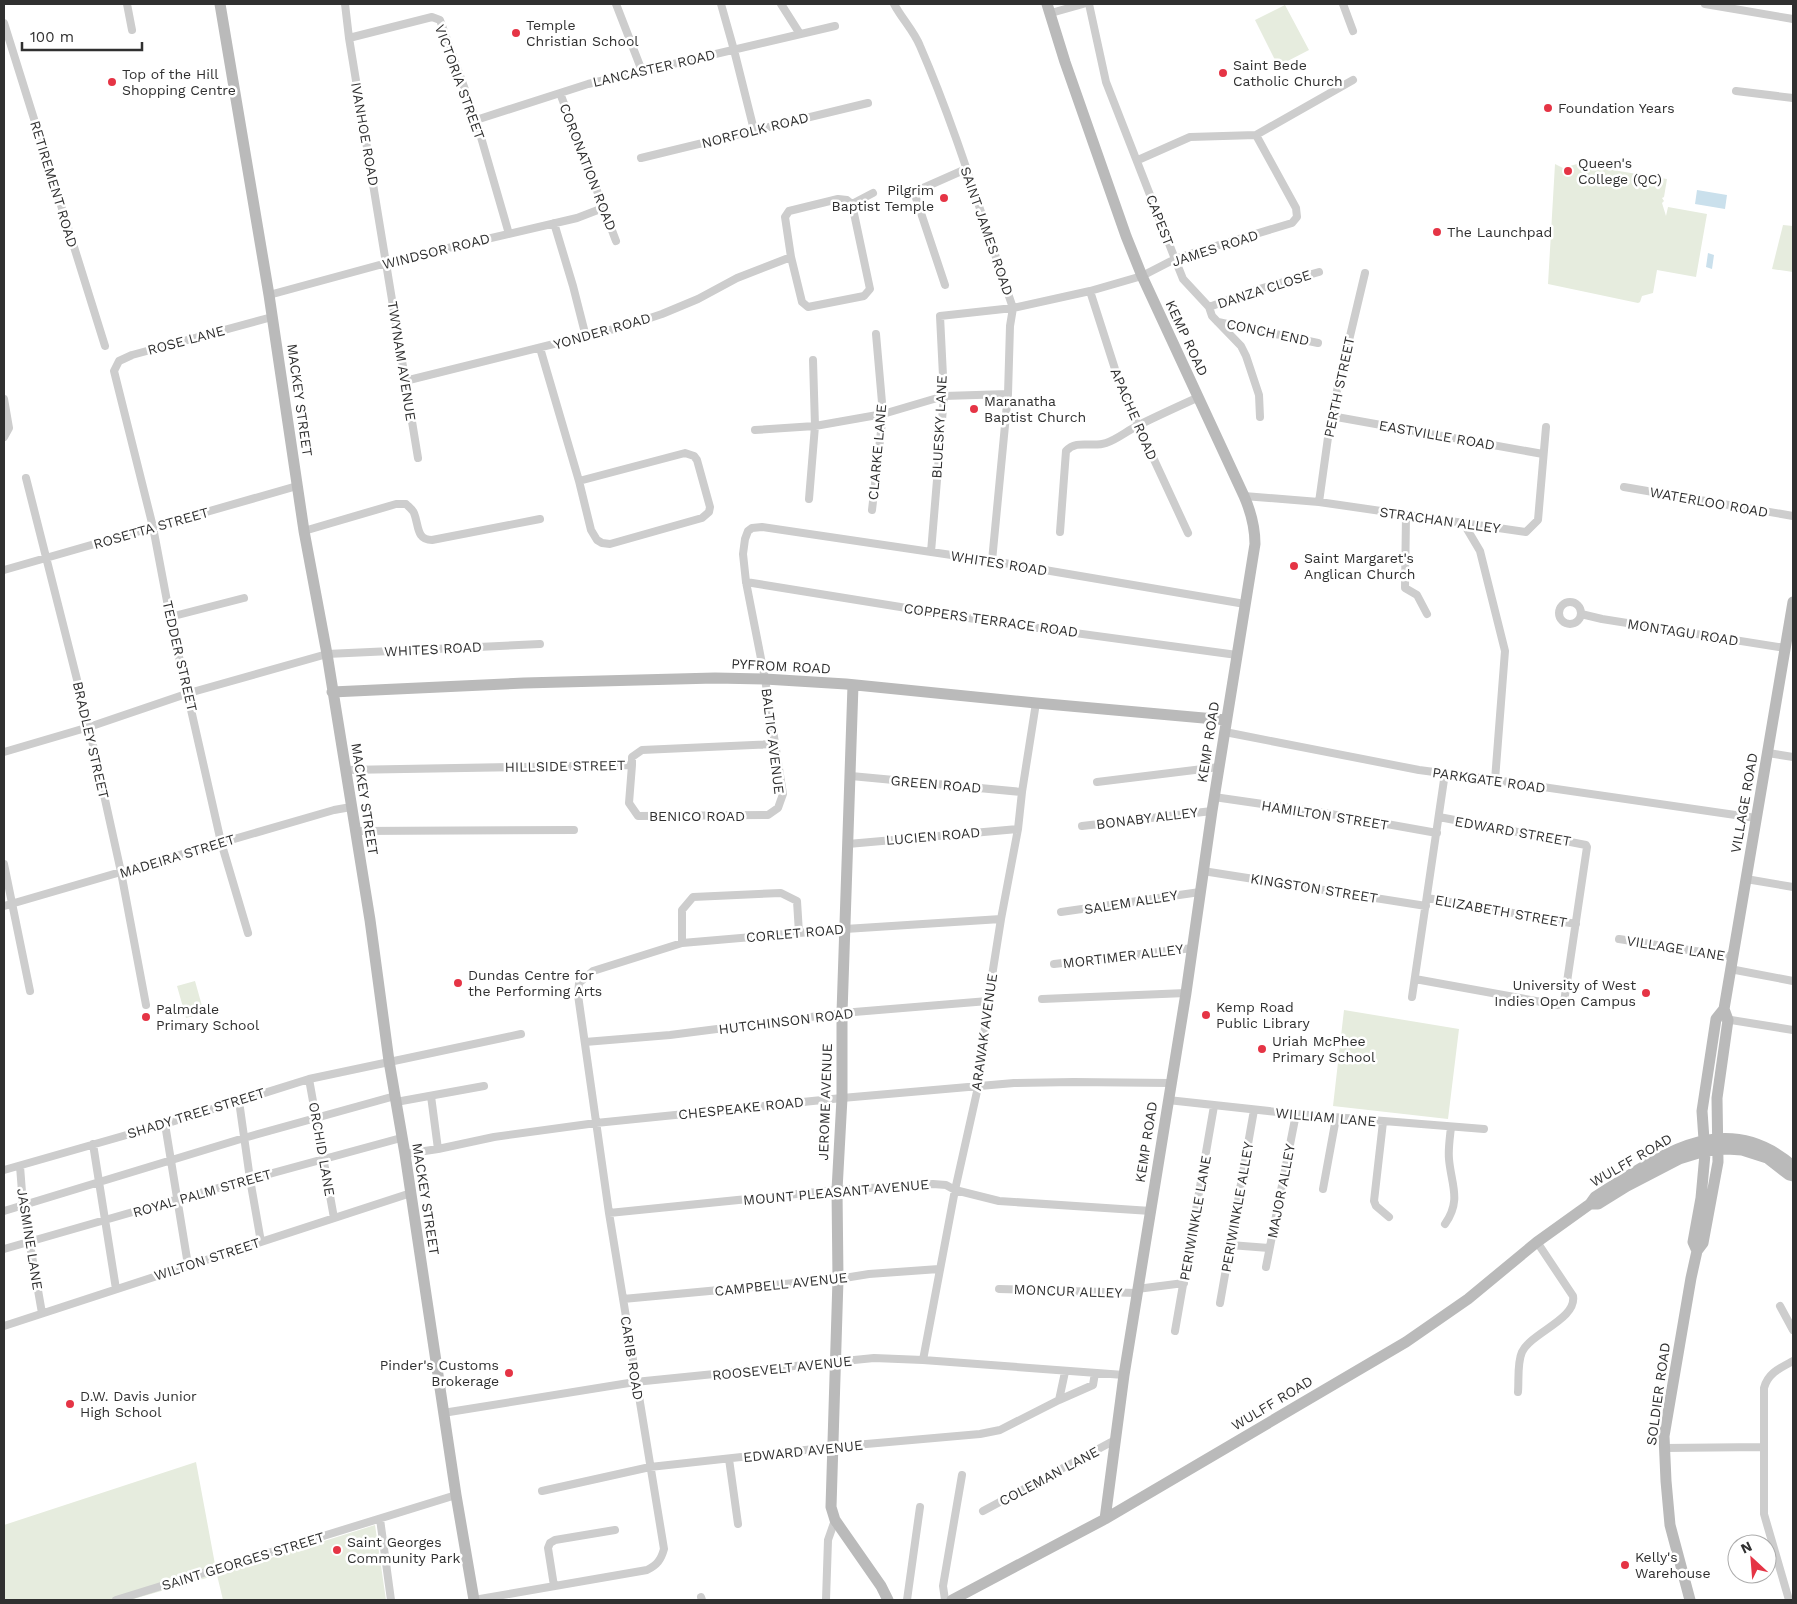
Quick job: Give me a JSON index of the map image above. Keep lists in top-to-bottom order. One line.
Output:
{"streets":{"main road":["KEMP ROAD","MACKEY STREET","PYFROM ROAD","VILLAGE ROAD","JEROME AVENUE","WULFF ROAD","SOLDIER ROAD"],"street":["LANCASTER ROAD","VICTORIA STREET","NORFOLK ROAD","IVANHOE ROAD","CORONATION ROAD","RETIREMENT ROAD","CAPEST","SAINT JAMES ROAD","JAMES ROAD","WINDSOR ROAD","DANZA CLOSE","YONDER ROAD","CONCH END","ROSE LANE","TWYNAM AVENUE","PERTH STREET","APACHE ROAD","BLUESKY LANE","EASTVILLE ROAD","CLARKE LANE","WATERLOO ROAD","STRACHAN ALLEY","ROSETTA STREET","WHITES ROAD","COPPERS TERRACE ROAD","MONTAGU ROAD","TEDDER STREET","BRADLEY STREET","BALTIC AVENUE","HILLSIDE STREET","PARKGATE ROAD","GREEN ROAD","HAMILTON STREET","BENICO ROAD","BONABY ALLEY","EDWARD STREET","LUCIEN ROAD","MADEIRA STREET","KINGSTON STREET","SALEM ALLEY","ELIZABETH STREET","CORLET ROAD","VILLAGE LANE","MORTIMER ALLEY","HUTCHINSON ROAD","ARAWAK AVENUE","CHESPEAKE ROAD","SHADY TREE STREET","WILLIAM LANE","ORCHID LANE","MAJOR ALLEY","MOUNT PLEASANT AVENUE","ROYAL PALM STREET","PERIWINKLE ALLEY","PERIWINKLE LANE","JASMINE LANE","WILTON STREET","CAMPBELL AVENUE","MONCUR ALLEY","CARIB ROAD","ROOSEVELT AVENUE","EDWARD AVENUE","COLEMAN LANE","SAINT GEORGES STREET"]},"crossings":[["LANCASTER ROAD","VICTORIA STREET"],["LANCASTER ROAD","CORONATION ROAD"],["VICTORIA STREET","IVANHOE ROAD"],["VICTORIA STREET","WINDSOR ROAD"],["IVANHOE ROAD","WINDSOR ROAD"],["IVANHOE ROAD","TWYNAM AVENUE"],["CORONATION ROAD","WINDSOR ROAD"],["CAPEST","JAMES ROAD"],["CAPEST","DANZA CLOSE"],["CAPEST","CONCH END"],["SAINT JAMES ROAD","JAMES ROAD"],["SAINT JAMES ROAD","BLUESKY LANE"],["SAINT JAMES ROAD","WHITES ROAD"],["JAMES ROAD","KEMP ROAD"],["JAMES ROAD","APACHE ROAD"],["JAMES ROAD","BLUESKY LANE"],["WINDSOR ROAD","TWYNAM AVENUE"],["WINDSOR ROAD","MACKEY STREET"],["YONDER ROAD","TWYNAM AVENUE"],["KEMP ROAD","STRACHAN ALLEY"],["KEMP ROAD","WHITES ROAD"],["KEMP ROAD","COPPERS TERRACE ROAD"],["KEMP ROAD","PYFROM ROAD"],["KEMP ROAD","PARKGATE ROAD"],["KEMP ROAD","HAMILTON STREET"],["KEMP ROAD","BONABY ALLEY"],["KEMP ROAD","KINGSTON STREET"],["KEMP ROAD","SALEM ALLEY"],["KEMP ROAD","MORTIMER ALLEY"],["KEMP ROAD","CHESPEAKE ROAD"],["KEMP ROAD","WILLIAM LANE"],["KEMP ROAD","WULFF ROAD"],["KEMP ROAD","MOUNT PLEASANT AVENUE"],["KEMP ROAD","MONCUR ALLEY"],["KEMP ROAD","ROOSEVELT AVENUE"],["KEMP ROAD","COLEMAN LANE"],["ROSE LANE","MACKEY STREET"],["ROSE LANE","TEDDER STREET"],["PERTH STREET","EASTVILLE ROAD"],["PERTH STREET","STRACHAN ALLEY"],["MACKEY STREET","ROSETTA STREET"],["MACKEY STREET","WHITES ROAD"],["MACKEY STREET","PYFROM ROAD"],["MACKEY STREET","HILLSIDE STREET"],["MACKEY STREET","MADEIRA STREET"],["MACKEY STREET","CHESPEAKE ROAD"],["MACKEY STREET","SHADY TREE STREET"],["MACKEY STREET","ROYAL PALM STREET"],["MACKEY STREET","WILTON STREET"],["MACKEY STREET","CARIB ROAD"],["MACKEY STREET","ROOSEVELT AVENUE"],["MACKEY STREET","SAINT GEORGES STREET"],["BLUESKY LANE","WHITES ROAD"],["EASTVILLE ROAD","STRACHAN ALLEY"],["ROSETTA STREET","TEDDER STREET"],["ROSETTA STREET","BRADLEY STREET"],["WHITES ROAD","TEDDER STREET"],["WHITES ROAD","BRADLEY STREET"],["WHITES ROAD","BALTIC AVENUE"],["COPPERS TERRACE ROAD","BALTIC AVENUE"],["MONTAGU ROAD","VILLAGE ROAD"],["TEDDER STREET","MADEIRA STREET"],["PYFROM ROAD","BALTIC AVENUE"],["PYFROM ROAD","ARAWAK AVENUE"],["PYFROM ROAD","JEROME AVENUE"],["BRADLEY STREET","MADEIRA STREET"],["BALTIC AVENUE","HILLSIDE STREET"],["BALTIC AVENUE","BENICO ROAD"],["HILLSIDE STREET","BENICO ROAD"],["PARKGATE ROAD","VILLAGE ROAD"],["GREEN ROAD","ARAWAK AVENUE"],["GREEN ROAD","JEROME AVENUE"],["VILLAGE ROAD","VILLAGE LANE"],["VILLAGE ROAD","WULFF ROAD"],["VILLAGE ROAD","SOLDIER ROAD"],["EDWARD STREET","ELIZABETH STREET"],["LUCIEN ROAD","ARAWAK AVENUE"],["LUCIEN ROAD","JEROME AVENUE"],["KINGSTON STREET","ELIZABETH STREET"],["CORLET ROAD","ARAWAK AVENUE"],["CORLET ROAD","JEROME AVENUE"],["CORLET ROAD","CARIB ROAD"],["HUTCHINSON ROAD","ARAWAK AVENUE"],["HUTCHINSON ROAD","JEROME AVENUE"],["HUTCHINSON ROAD","CARIB ROAD"],["ARAWAK AVENUE","CHESPEAKE ROAD"],["ARAWAK AVENUE","MOUNT PLEASANT AVENUE"],["ARAWAK AVENUE","CAMPBELL AVENUE"],["ARAWAK AVENUE","ROOSEVELT AVENUE"],["JEROME AVENUE","CHESPEAKE ROAD"],["JEROME AVENUE","MOUNT PLEASANT AVENUE"],["JEROME AVENUE","CAMPBELL AVENUE"],["JEROME AVENUE","ROOSEVELT AVENUE"],["JEROME AVENUE","EDWARD AVENUE"],["CHESPEAKE ROAD","CARIB ROAD"],["SHADY TREE STREET","ORCHID LANE"],["SHADY TREE STREET","JASMINE LANE"],["WILLIAM LANE","MAJOR ALLEY"],["WILLIAM LANE","PERIWINKLE ALLEY"],["WILLIAM LANE","PERIWINKLE LANE"],["ORCHID LANE","ROYAL PALM STREET"],["ORCHID LANE","WILTON STREET"],["WULFF ROAD","SOLDIER ROAD"],["MOUNT PLEASANT AVENUE","CARIB ROAD"],["ROYAL PALM STREET","JASMINE LANE"],["PERIWINKLE LANE","MONCUR ALLEY"],["JASMINE LANE","WILTON STREET"],["CAMPBELL AVENUE","CARIB ROAD"],["CARIB ROAD","ROOSEVELT AVENUE"],["CARIB ROAD","EDWARD AVENUE"],["ROOSEVELT AVENUE","EDWARD AVENUE"]],"places":["Temple Christian School","Saint Bede Catholic Church","Top of the Hill Shopping Centre","Foundation Years","Queen's College (QC)","Pilgrim Baptist Temple","The Launchpad","Maranatha Baptist Church","Saint Margaret's Anglican Church","Dundas Centre for the Performing Arts","University of West Indies Open Campus","Kemp Road Public Library","Palmdale Primary School","Uriah McPhee Primary School","Pinder's Customs Brokerage","D.W. Davis Junior High School","Saint Georges Community Park","Kelly's Warehouse"],"scale_bar":"100 m","north":"top left"}
